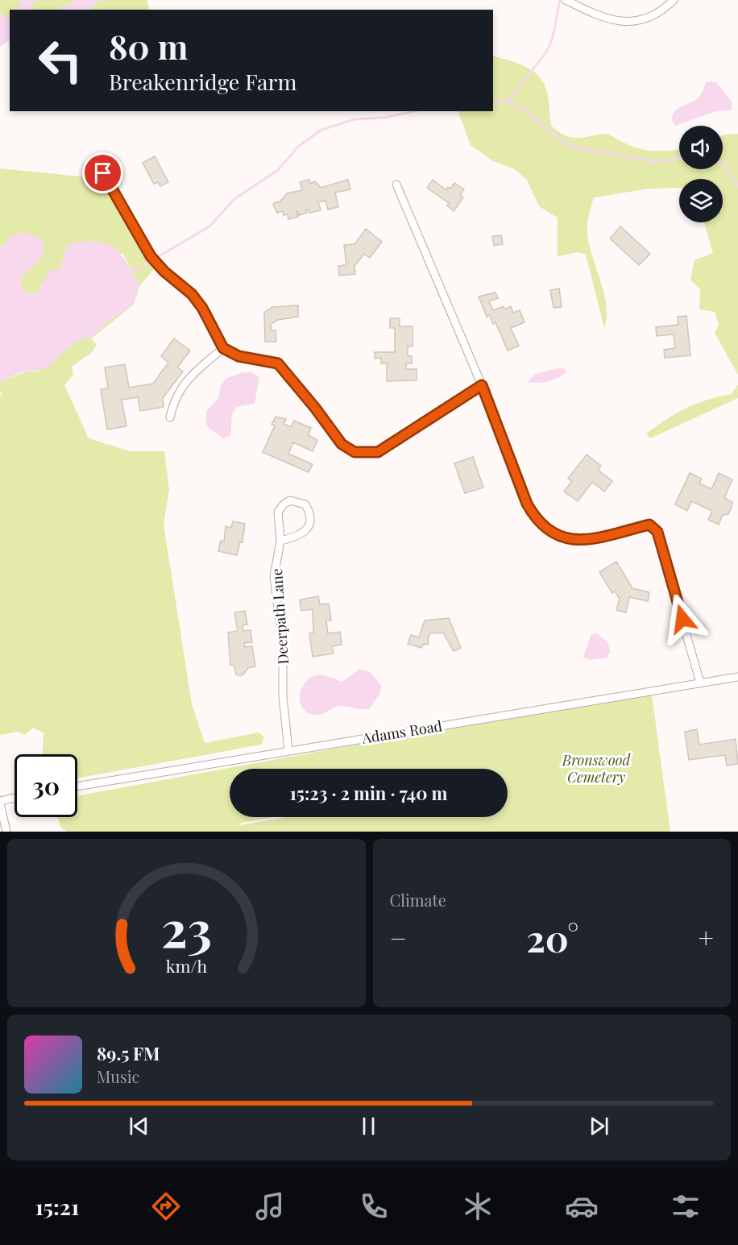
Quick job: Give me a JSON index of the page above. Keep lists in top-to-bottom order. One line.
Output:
{"streets":{"street":["Deerpath Lane","Adams Road"]},"crossings":[["Deerpath Lane","Adams Road"]],"parks":["Bronswood Cemetery"],"page":{"turn":["80 m","Breakenridge Farm"],"limit":"30","trip":"15:23 · 2 min · 740 m","tile":"Climate","heat":["−","20°","+"],"song":["89.5 FM","Music"],"tabs":"15:21","gauge":["23","km/h"]}}
